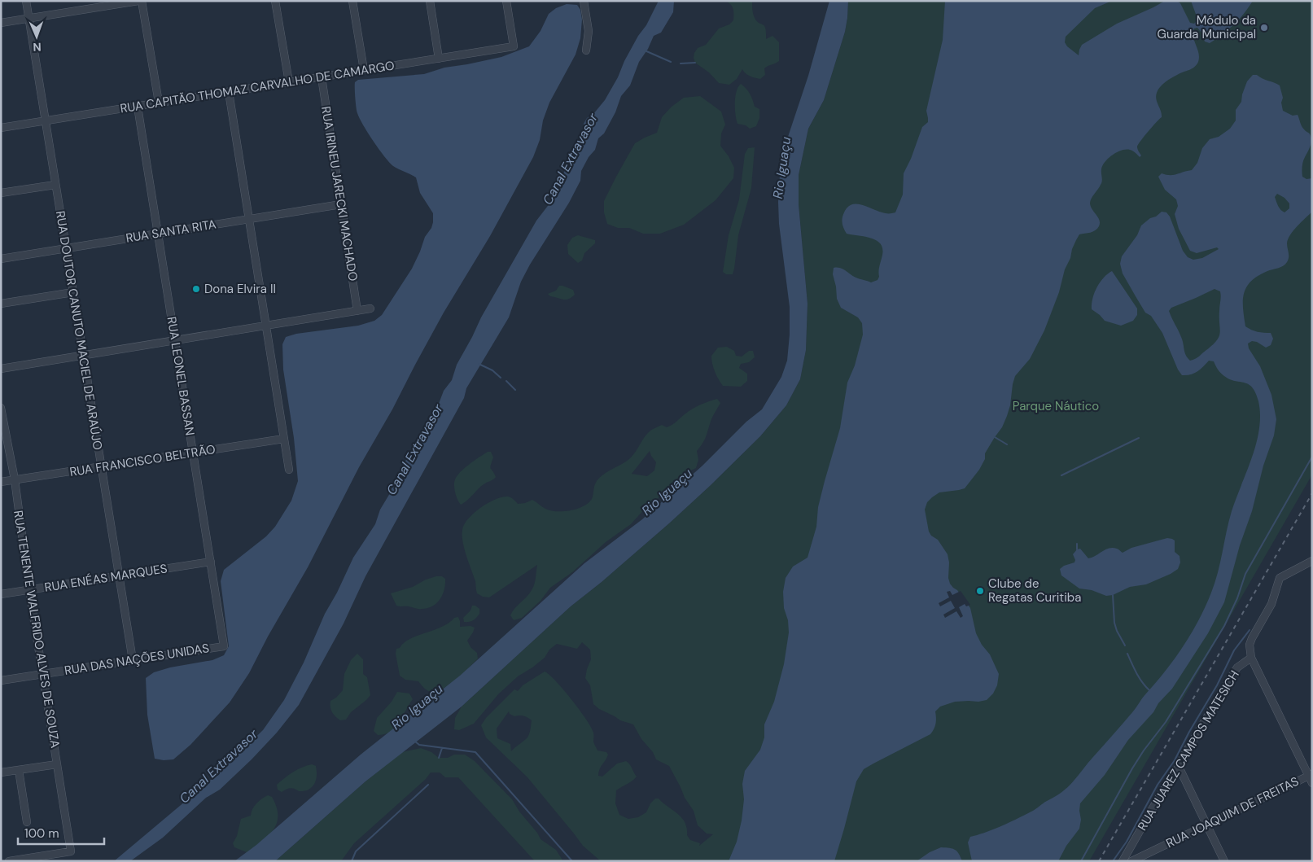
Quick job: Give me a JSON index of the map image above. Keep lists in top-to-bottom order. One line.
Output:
{"streets":{"street":["RUA CAPITÃO THOMAZ CARVALHO DE CAMARGO","RUA IRINEU JARECKI MACHADO","RUA SANTA RITA","RUA DOUTOR CANUTO MACIEL DE ARAÚJO","RUA LEONEL BASSAN","RUA FRANCISCO BELTRÃO","RUA ENÉAS MARQUES","RUA TENENTE WALFRIDO ALVES DE SOUZA","RUA DAS NAÇÕES UNIDAS","RUA JUAREZ CAMPOS MATESICH","RUA JOAQUIM DE FREITAS"]},"crossings":[["RUA CAPITÃO THOMAZ CARVALHO DE CAMARGO","RUA IRINEU JARECKI MACHADO"],["RUA CAPITÃO THOMAZ CARVALHO DE CAMARGO","RUA DOUTOR CANUTO MACIEL DE ARAÚJO"],["RUA CAPITÃO THOMAZ CARVALHO DE CAMARGO","RUA LEONEL BASSAN"],["RUA IRINEU JARECKI MACHADO","RUA SANTA RITA"],["RUA SANTA RITA","RUA DOUTOR CANUTO MACIEL DE ARAÚJO"],["RUA SANTA RITA","RUA LEONEL BASSAN"],["RUA DOUTOR CANUTO MACIEL DE ARAÚJO","RUA FRANCISCO BELTRÃO"],["RUA DOUTOR CANUTO MACIEL DE ARAÚJO","RUA ENÉAS MARQUES"],["RUA DOUTOR CANUTO MACIEL DE ARAÚJO","RUA DAS NAÇÕES UNIDAS"],["RUA LEONEL BASSAN","RUA FRANCISCO BELTRÃO"],["RUA LEONEL BASSAN","RUA ENÉAS MARQUES"],["RUA LEONEL BASSAN","RUA DAS NAÇÕES UNIDAS"],["RUA FRANCISCO BELTRÃO","RUA TENENTE WALFRIDO ALVES DE SOUZA"],["RUA ENÉAS MARQUES","RUA TENENTE WALFRIDO ALVES DE SOUZA"],["RUA TENENTE WALFRIDO ALVES DE SOUZA","RUA DAS NAÇÕES UNIDAS"]],"water":["Canal Extravasor","Rio Iguaçu"],"parks":["Parque Náutico"],"places":["Módulo da Guarda Municipal","Dona Elvira II","Clube de Regatas Curitiba"],"scale_bar":"100 m","north":"bottom"}
